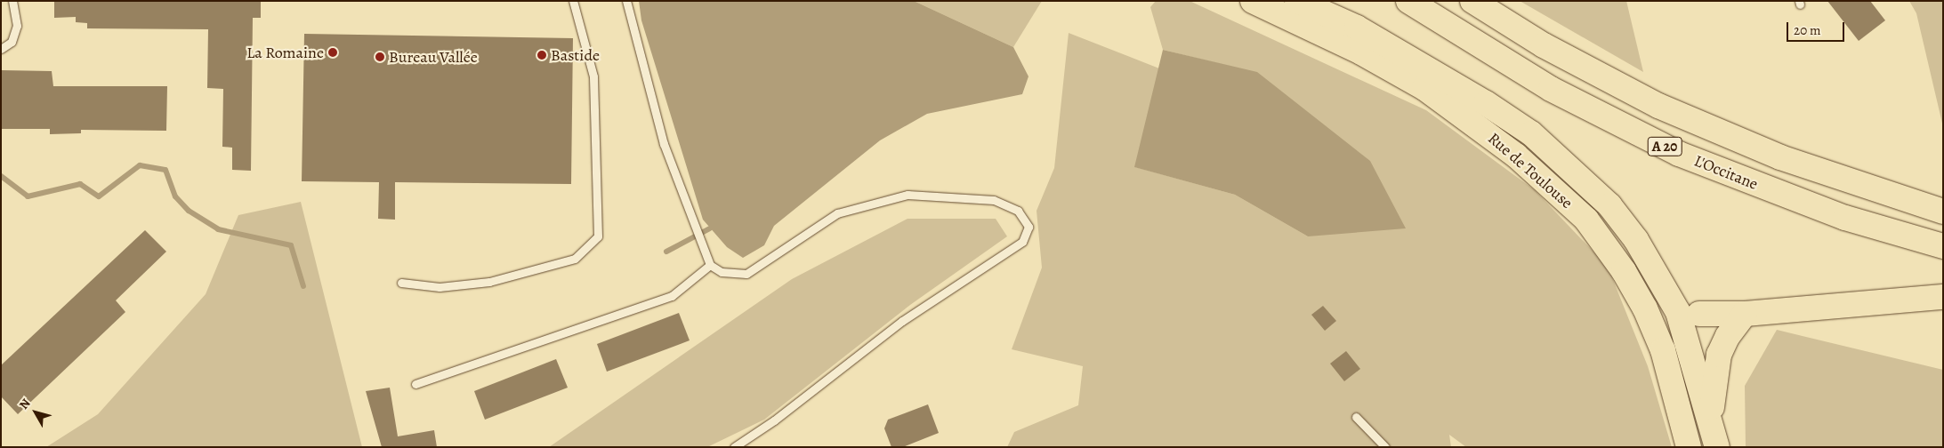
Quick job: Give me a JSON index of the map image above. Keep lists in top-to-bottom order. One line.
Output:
{"streets":{"main road":["A 20","Rue de Toulouse","L'Occitane"]},"places":["La Romaine","Bastide","Bureau Vallée"],"scale_bar":"20 m","north":"top left"}
